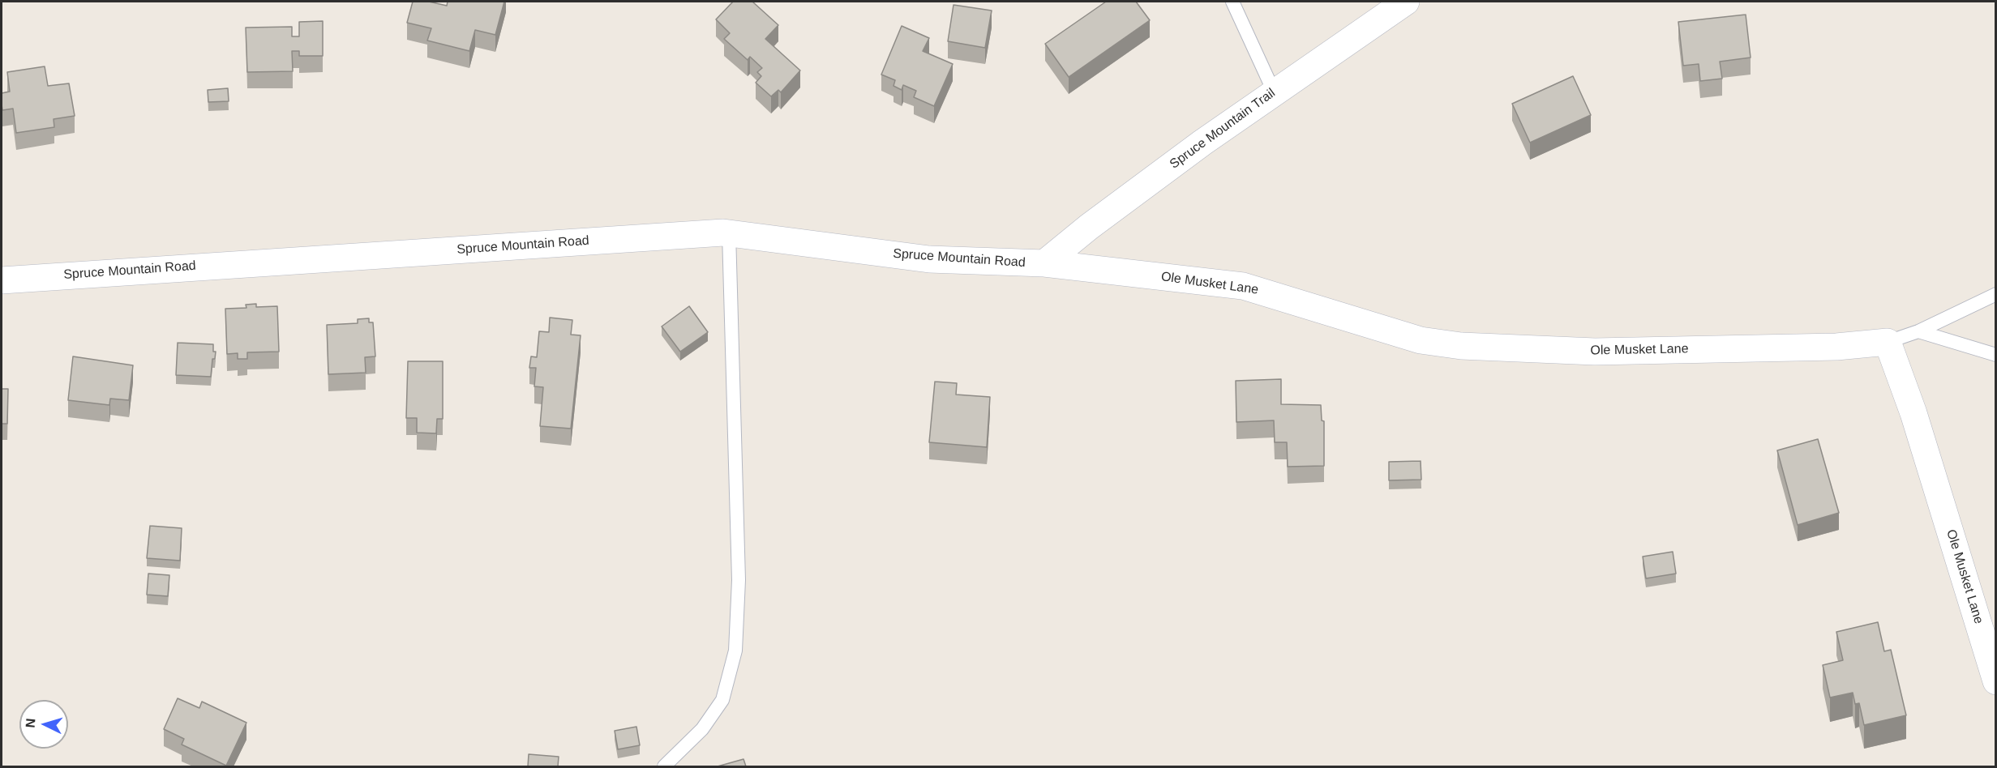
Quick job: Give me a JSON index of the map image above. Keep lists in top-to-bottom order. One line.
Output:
{"streets":{"street":["Spruce Mountain Trail","Spruce Mountain Road","Ole Musket Lane"]},"crossings":[["Spruce Mountain Trail","Spruce Mountain Road"],["Spruce Mountain Trail","Ole Musket Lane"],["Spruce Mountain Road","Ole Musket Lane"]],"north":"left"}
